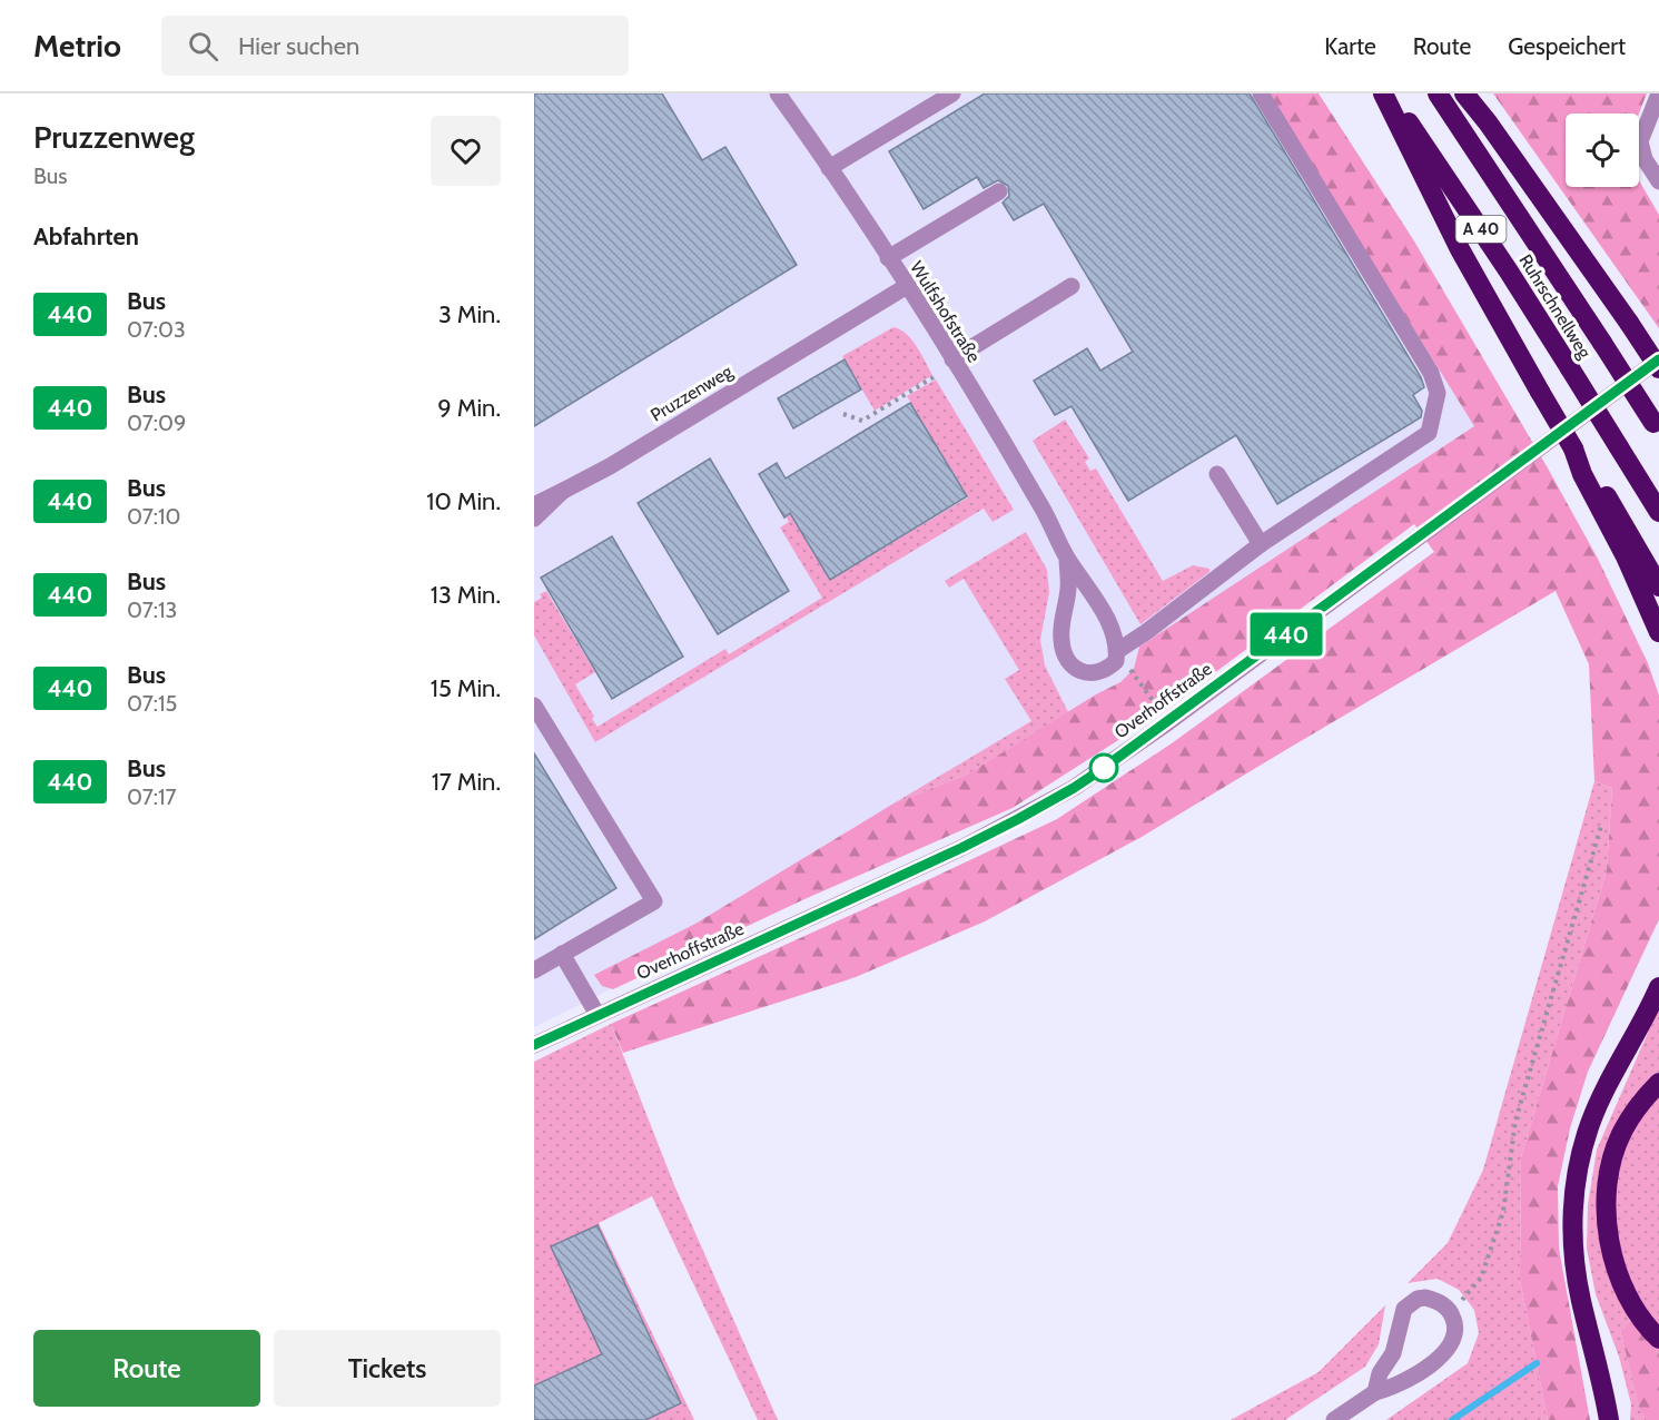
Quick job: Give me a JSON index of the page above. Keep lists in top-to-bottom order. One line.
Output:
{"streets":{"highway":["A 40","Ruhrschnellweg"],"street":["Wulfshofstraße","Pruzzenweg","Overhoffstraße"]},"crossings":[["Wulfshofstraße","Pruzzenweg"]],"lines":["bus line 440"],"page":{"header":"Metrio","search":"Hier suchen","nav":["Karte","Route","Gespeichert"],"heading":[["Pruzzenweg","Bus"],"Abfahrten"],"on_map":"440","list":[{"mark":"440","name":"Bus","note":"07:03","value":"3 Min."},{"mark":"440","name":"Bus","note":"07:09","value":"9 Min."},{"mark":"440","name":"Bus","note":"07:10","value":"10 Min."},{"mark":"440","name":"Bus","note":"07:13","value":"13 Min."},{"mark":"440","name":"Bus","note":"07:15","value":"15 Min."},{"mark":"440","name":"Bus","note":"07:17","value":"17 Min."}],"buttons":["Route","Tickets"]}}
